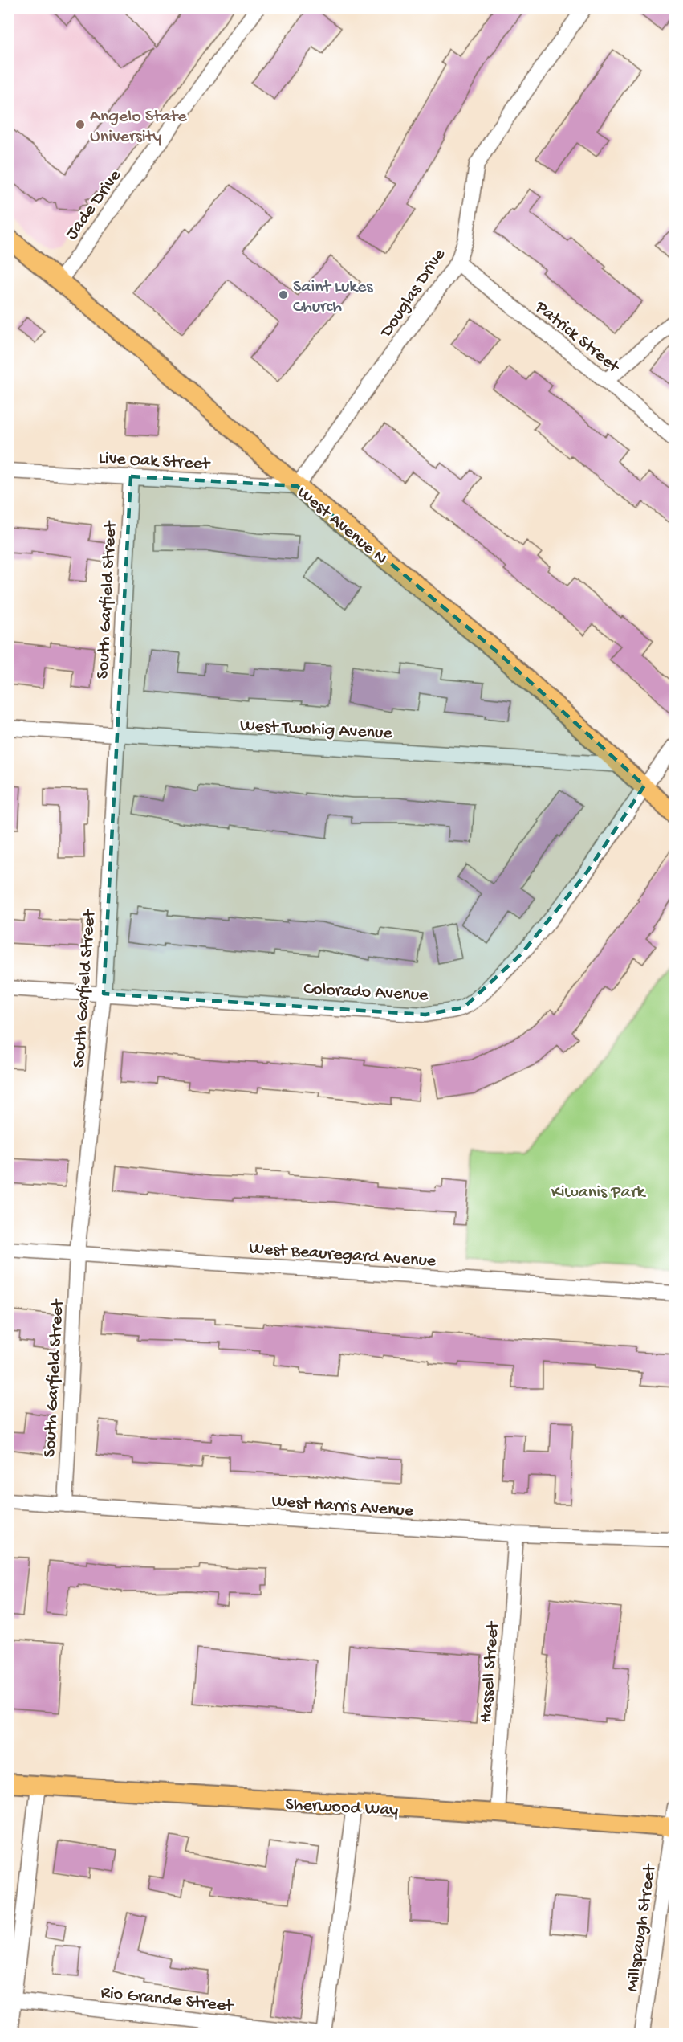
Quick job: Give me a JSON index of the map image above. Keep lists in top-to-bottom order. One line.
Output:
{"streets":{"main road":["West Avenue N","Sherwood Way"],"street":["Jade Drive","Douglas Drive","Patrick Street","Live Oak Street","South Garfield Street","West Twohig Avenue","Colorado Avenue","West Beauregard Avenue","West Harris Avenue","Hassell Street","Millspaugh Street","Rio Grande Street"]},"crossings":[["Jade Drive","West Avenue N"],["Douglas Drive","Patrick Street"],["Douglas Drive","Live Oak Street"],["Douglas Drive","West Avenue N"],["Live Oak Street","West Avenue N"],["Live Oak Street","South Garfield Street"],["West Avenue N","West Twohig Avenue"],["West Avenue N","Colorado Avenue"],["South Garfield Street","West Twohig Avenue"],["South Garfield Street","Colorado Avenue"],["South Garfield Street","West Beauregard Avenue"],["South Garfield Street","West Harris Avenue"],["West Harris Avenue","Hassell Street"],["Hassell Street","Sherwood Way"],["Sherwood Way","Millspaugh Street"]],"parks":["Kiwanis Park"],"places":["Angelo State University","Saint Lukes Church"]}
